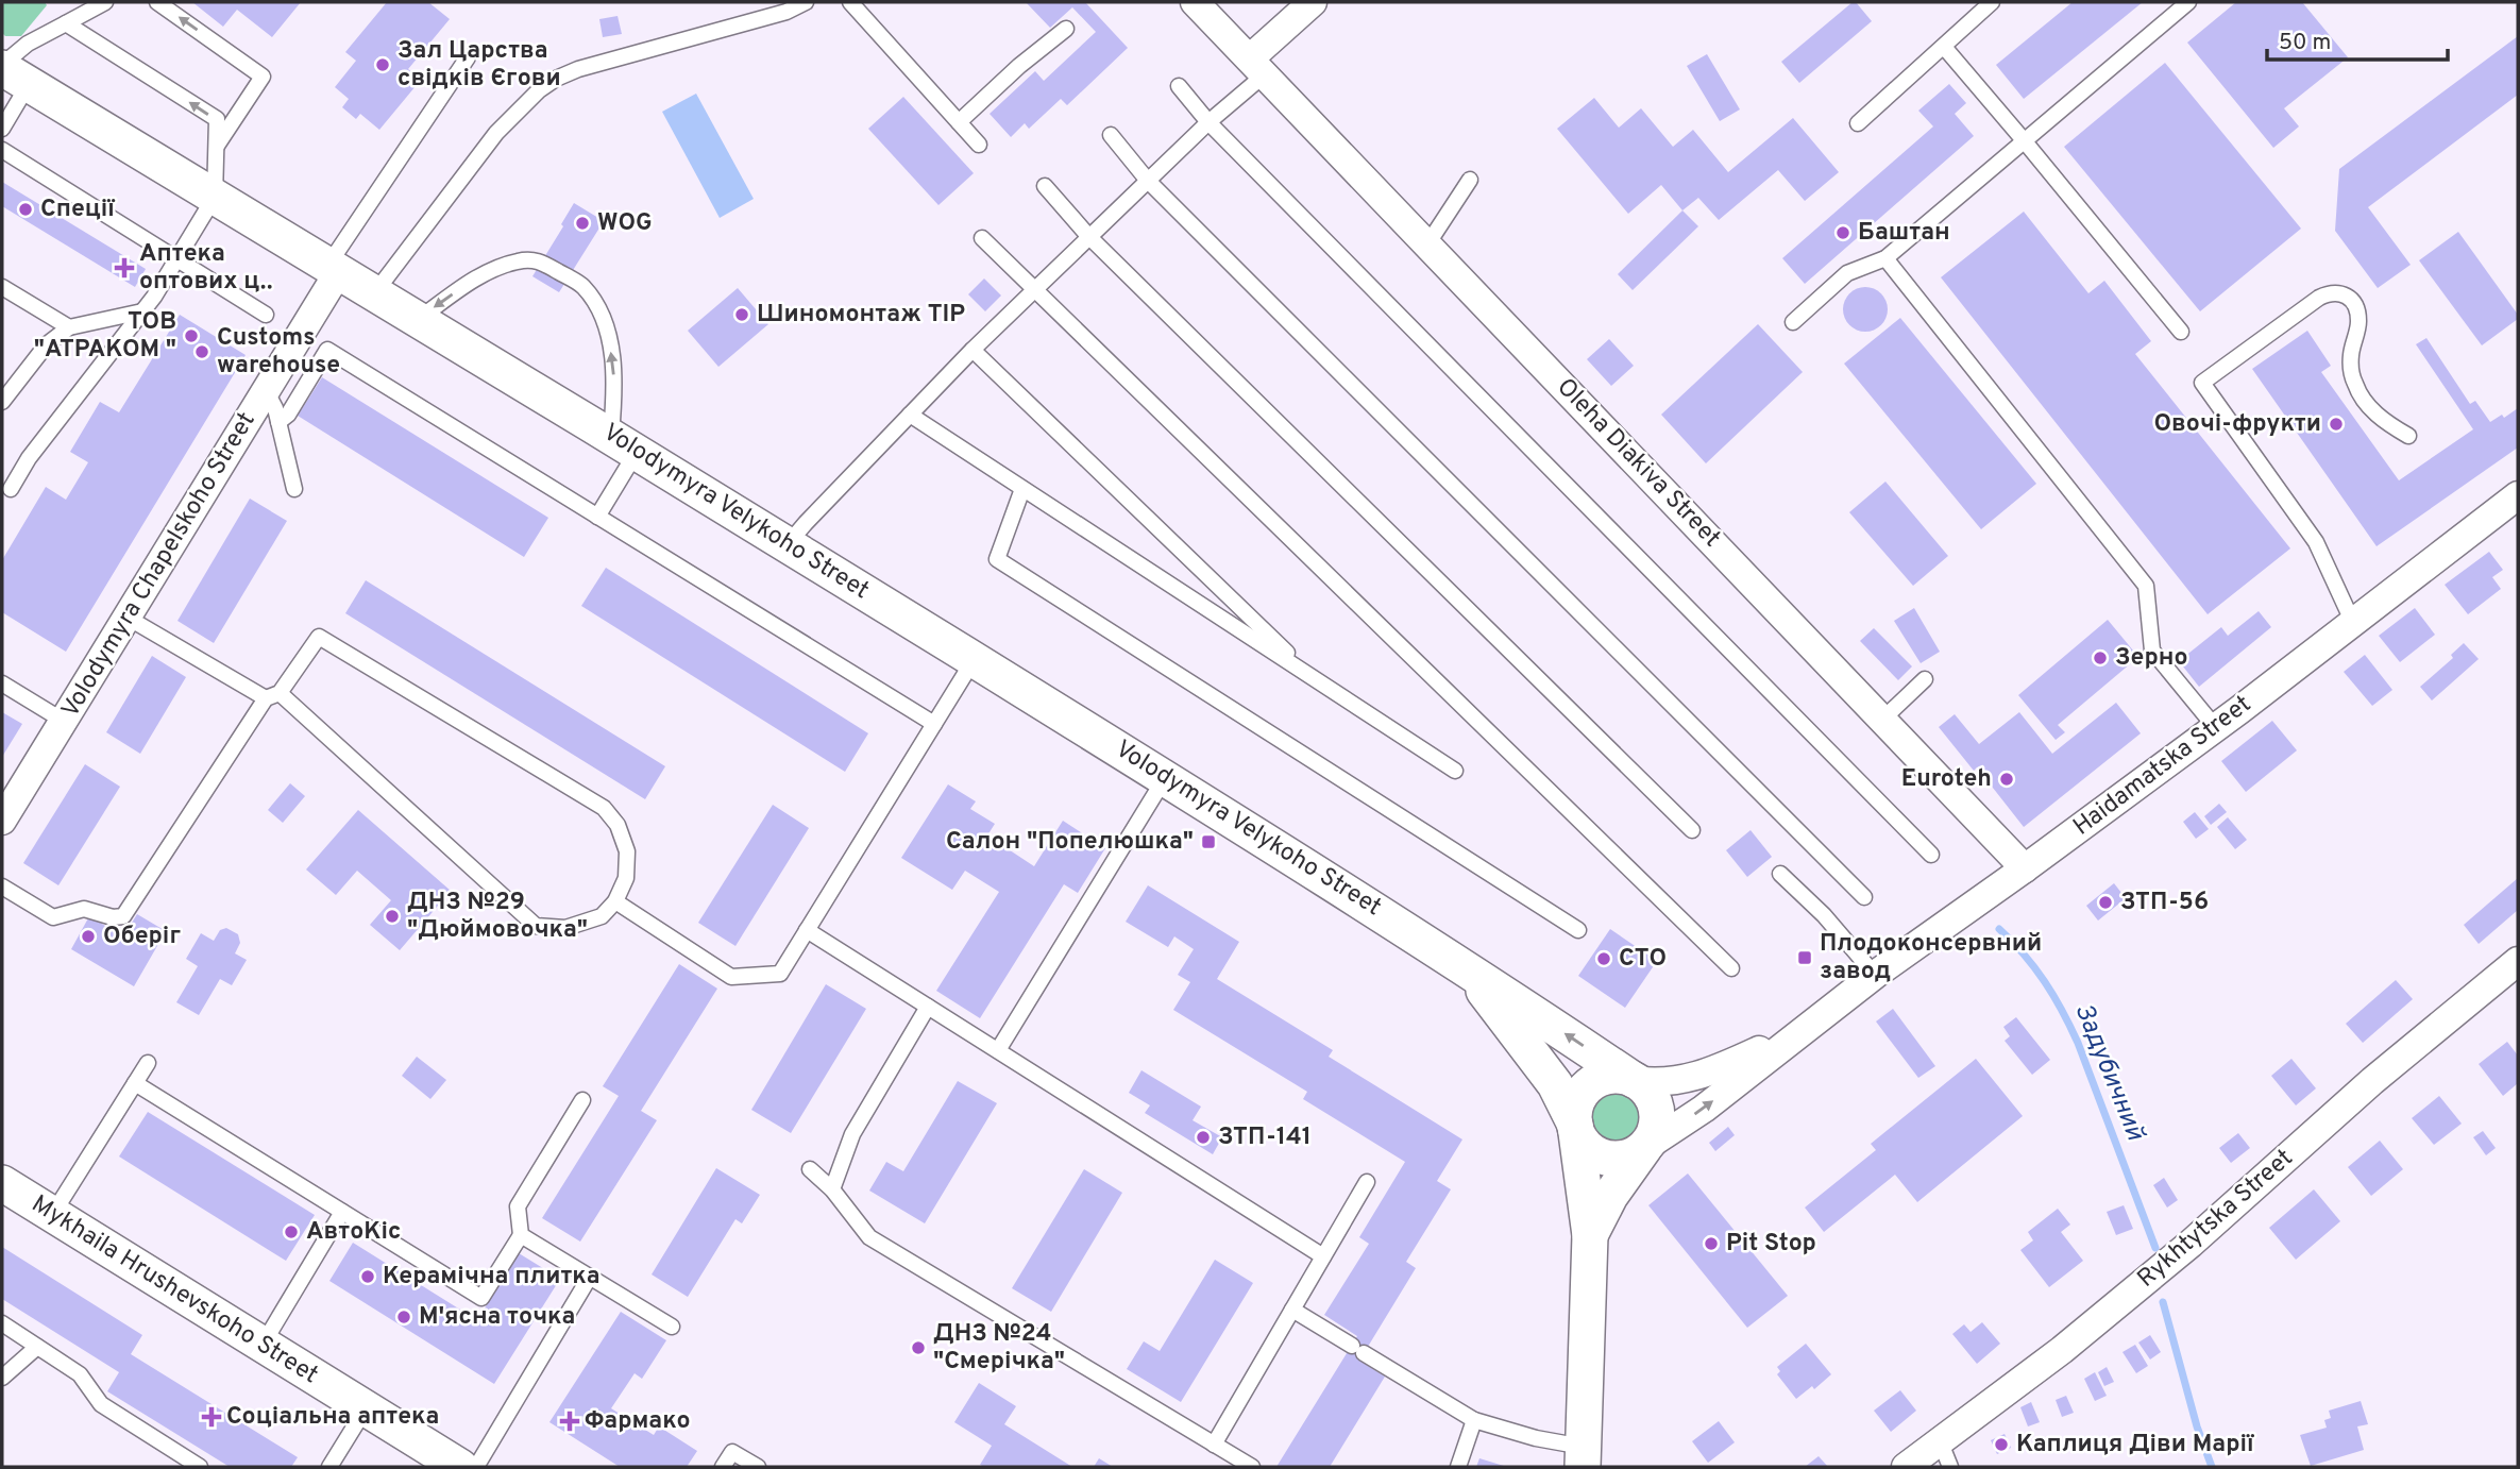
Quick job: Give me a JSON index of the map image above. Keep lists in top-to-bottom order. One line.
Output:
{"streets":{"street":["Oleha Diakiva Street","Volodymyra Velykoho Street","Volodymyra Chapelskoho Street","Haidamatska Street","Rykhtytska Street","Mykhaila Hrushevskoho Street"]},"crossings":[["Oleha Diakiva Street","Haidamatska Street"],["Volodymyra Velykoho Street","Volodymyra Chapelskoho Street"],["Volodymyra Velykoho Street","Haidamatska Street"]],"water":["Задубичний"],"places":{"other":["Зал Царства свідків Єгови","Спеції","WOG","Баштан","Шиномонтаж ТІР","ТОВ \"АТРАКОМ \"","Customs warehouse","Овочі-фрукти","Зерно","Euroteh","ЗТП-56","ДНЗ №29 \"Дюймовочка\"","Оберіг","СТО","ЗТП-141","АвтоКіс","Pit Stop","Керамічна плитка","М'ясна точка","ДНЗ №24 \"Смерічка\"","Каплиця Діви Марії"],"health":["Аптека оптових ц‥","Соціальна аптека","Фармако"],"transit":["Салон \"Попелюшка\"","Плодоконсервний завод"]},"scale_bar":"50 m"}
